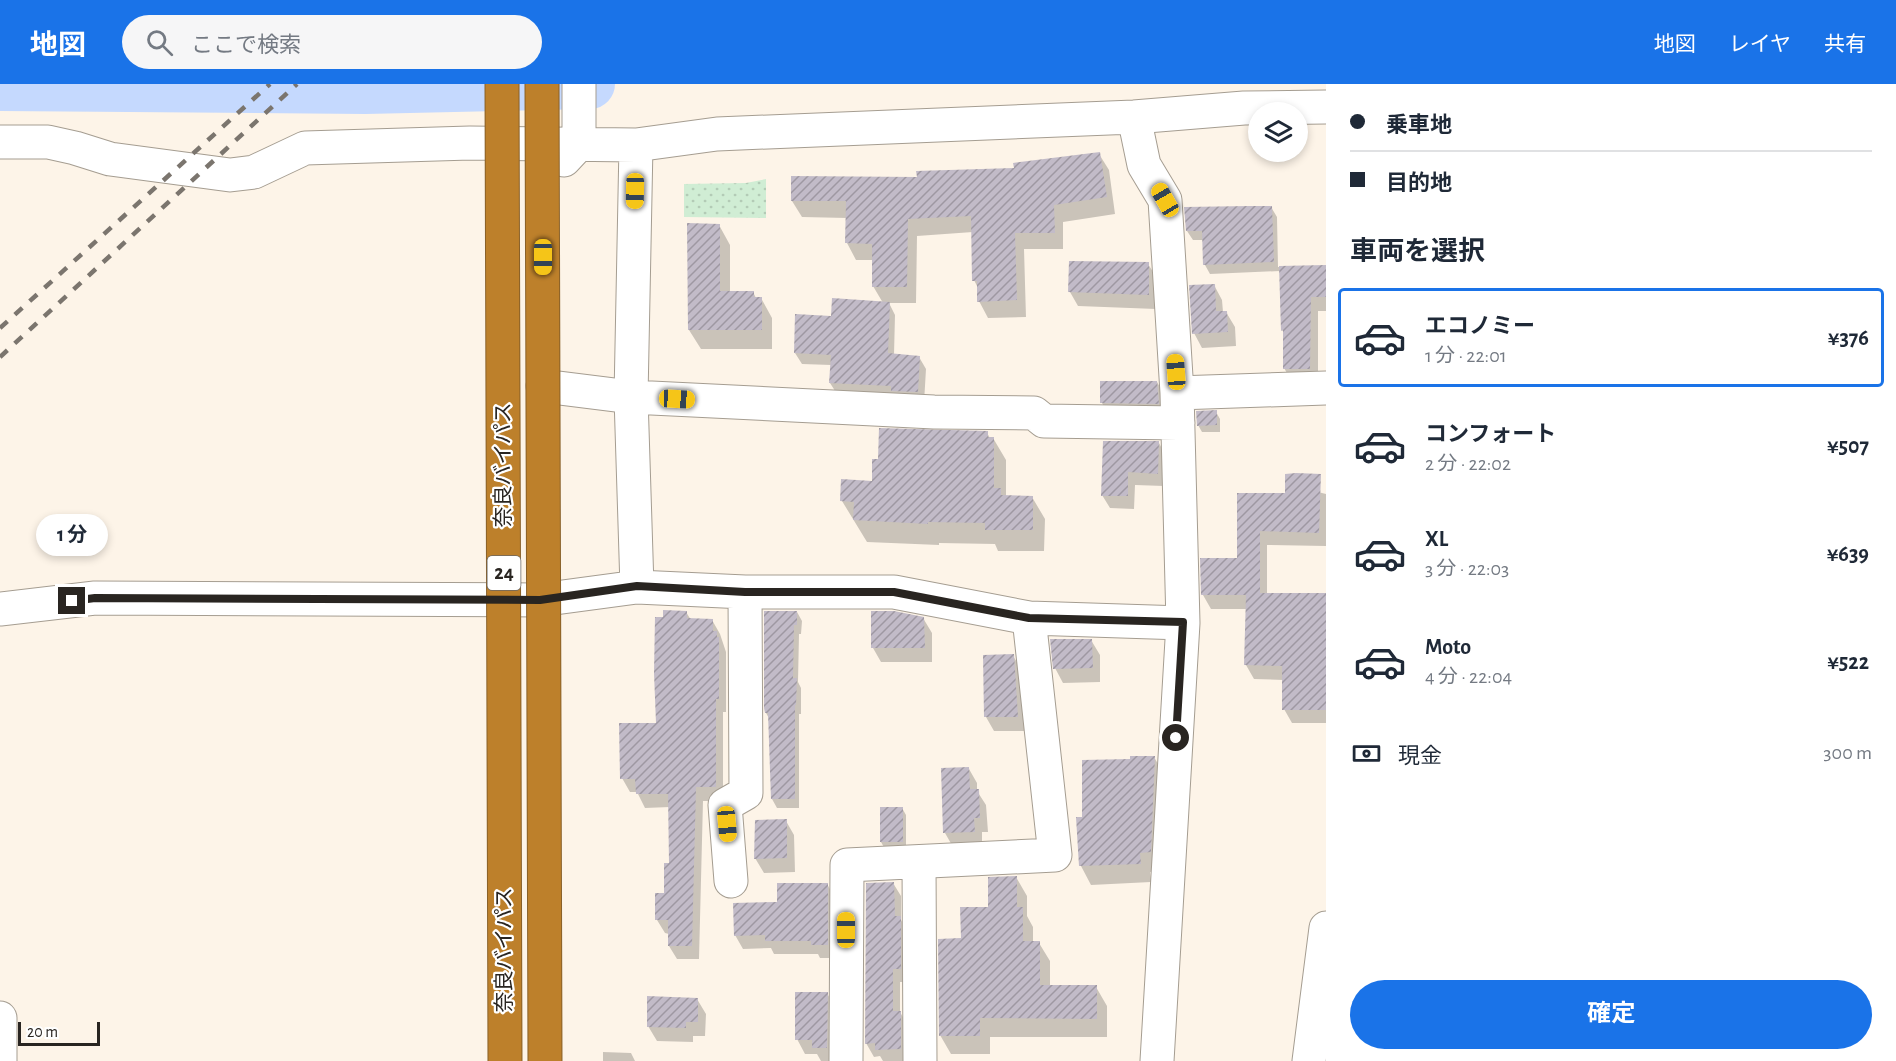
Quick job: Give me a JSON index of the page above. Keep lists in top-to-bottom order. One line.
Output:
{"streets":{"highway":["奈良バイパス","24"]},"scale_bar":"20 m","page":{"header":"地図","search":"ここで検索","nav":["地図","レイヤ","共有"],"banner":["乗車地","目的地"],"heading":"車両を選択","list":[{"name":"エコノミー","note":"1 分 · 22:01","value":"¥376"},{"name":"コンフォート","note":"2 分 · 22:02","value":"¥507"},{"name":"XL","note":"3 分 · 22:03","value":"¥639"},{"name":"Moto","note":"4 分 · 22:04","value":"¥522"}],"bubble":"1 分","pay":["現金","300 m"],"buttons":"確定","scale":"20 m"}}
